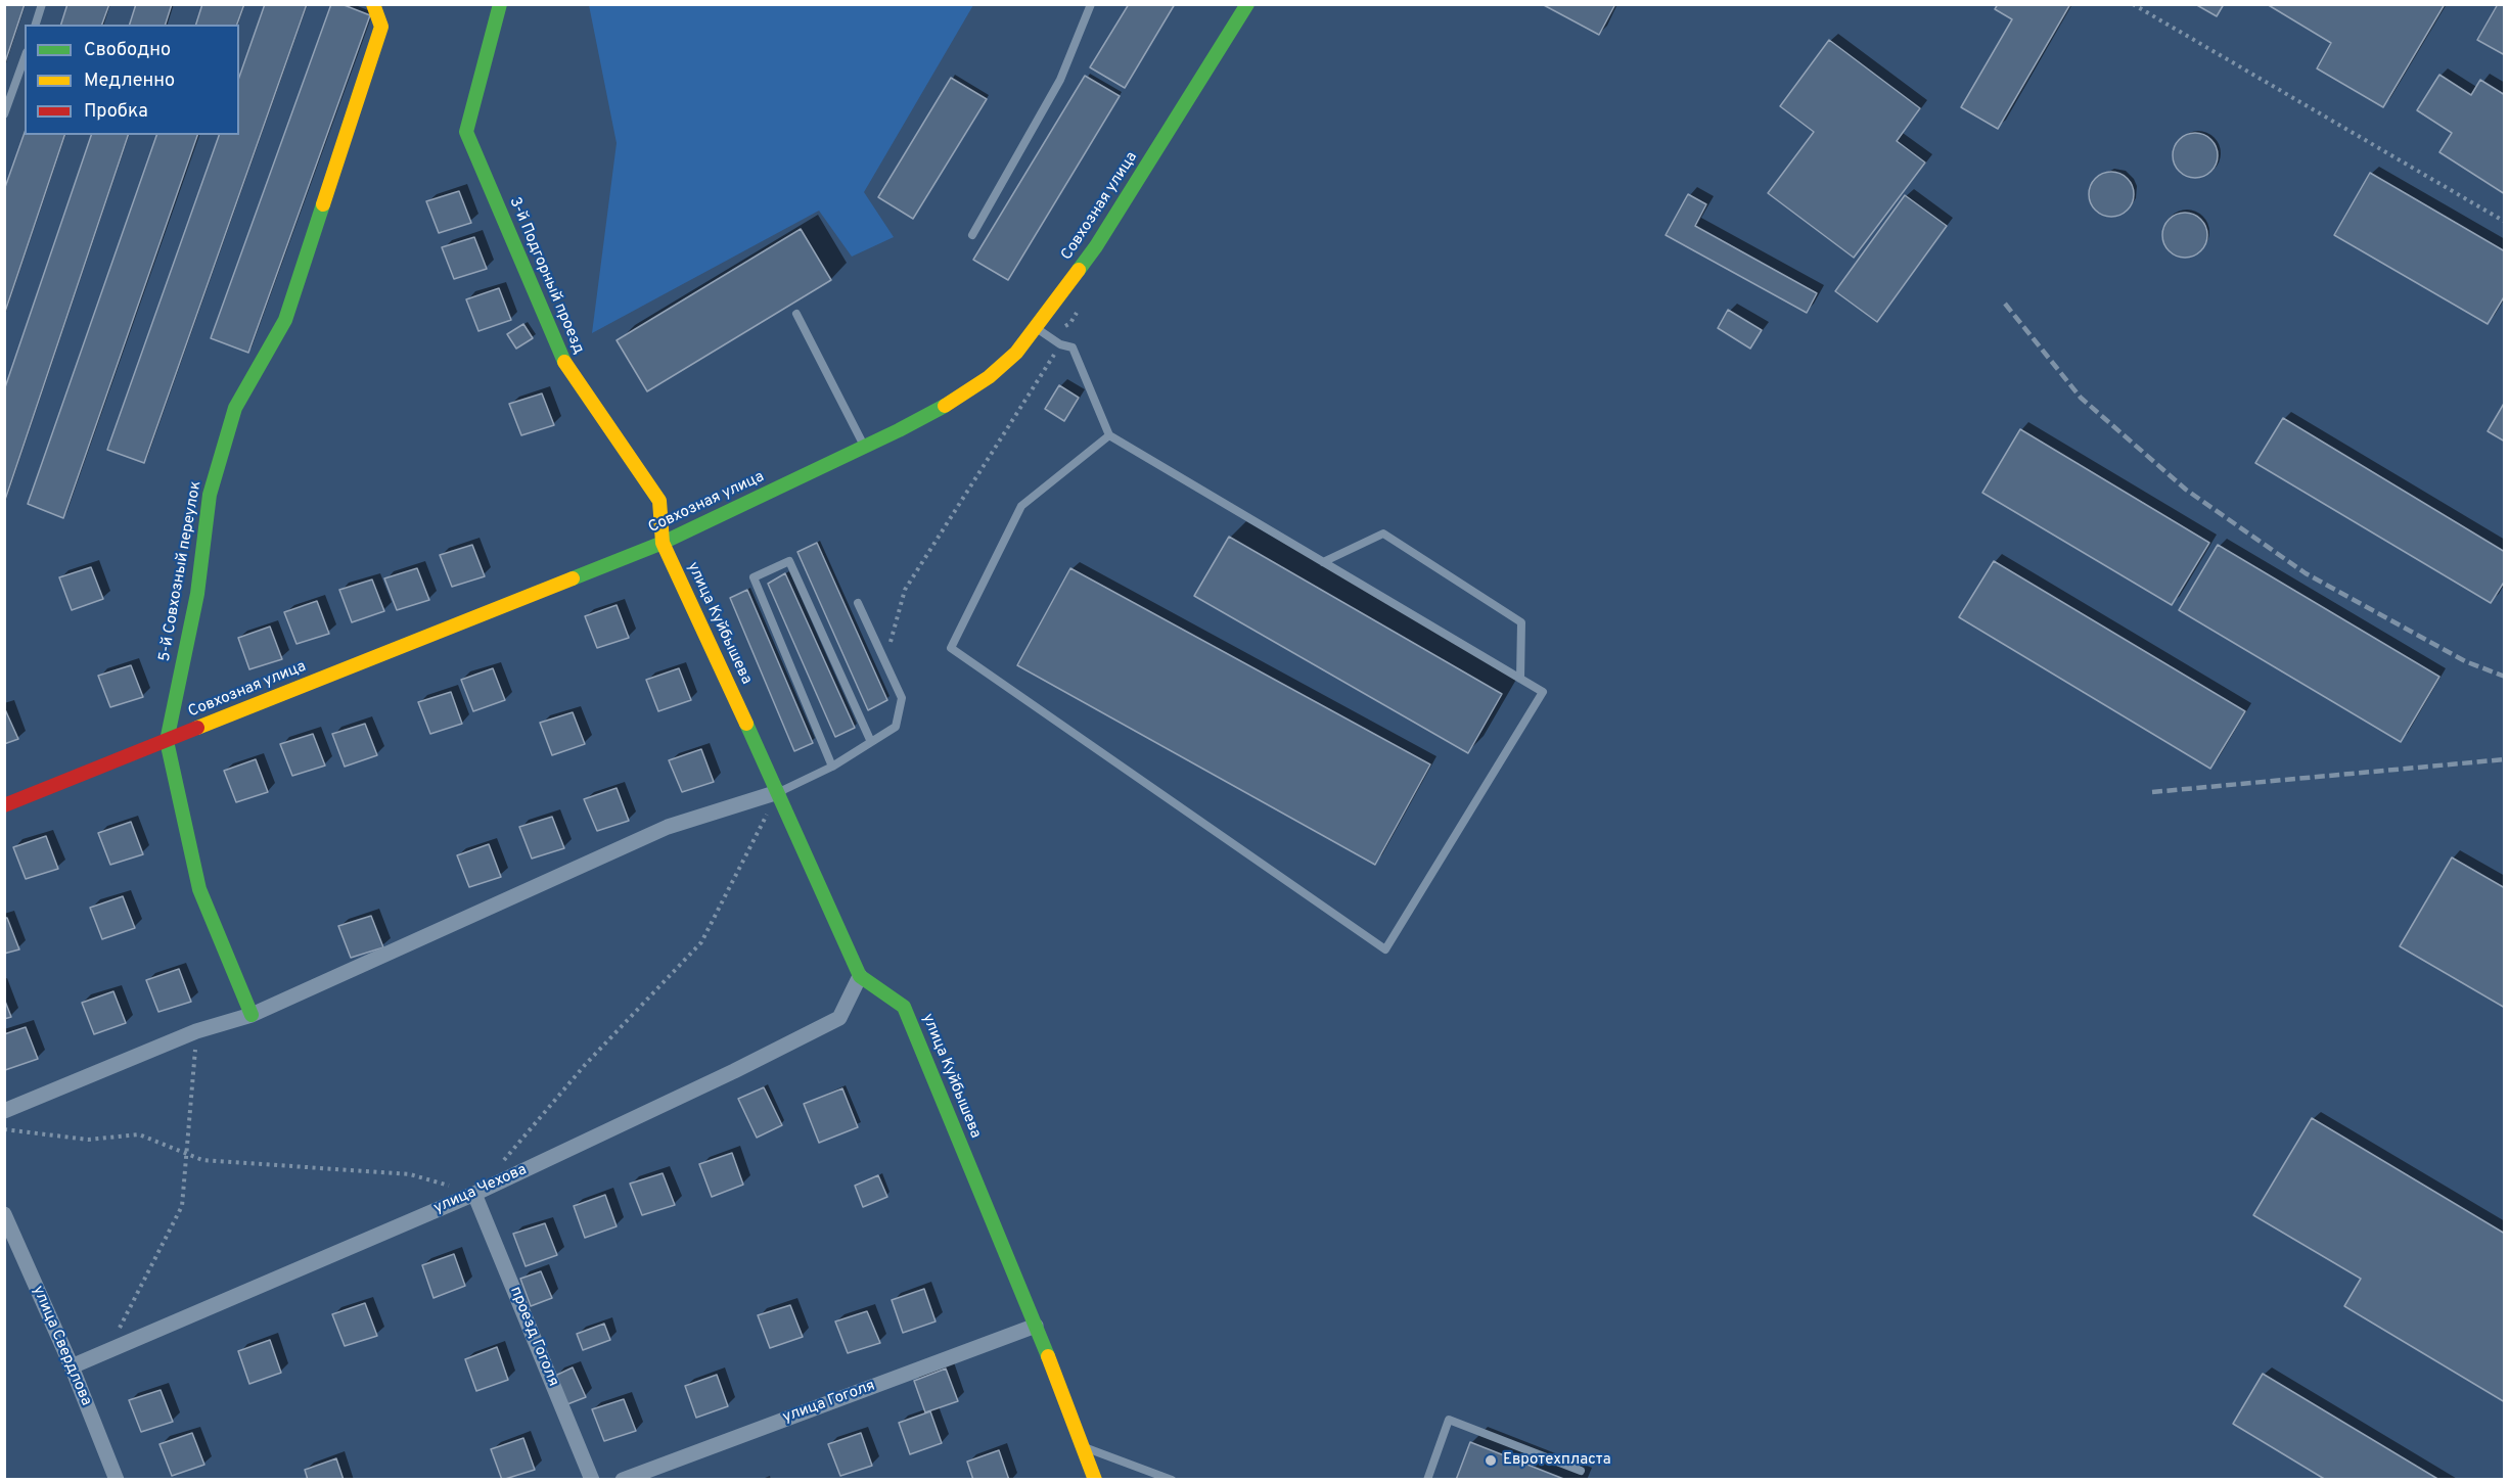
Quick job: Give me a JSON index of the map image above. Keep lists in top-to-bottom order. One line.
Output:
{"streets":{"street":["Совхозная улица","3-й Подгорный проезд","5-й Совхозный переулок","улица Куйбышева","улица Чехова","проезд Гоголя","улица Свердлова","улица Гоголя"]},"crossings":[["Совхозная улица","3-й Подгорный проезд"],["Совхозная улица","5-й Совхозный переулок"],["Совхозная улица","улица Куйбышева"],["3-й Подгорный проезд","улица Куйбышева"],["улица Куйбышева","улица Чехова"],["улица Куйбышева","улица Гоголя"],["улица Чехова","проезд Гоголя"],["улица Чехова","улица Свердлова"]],"places":["Евротехпласта"],"legend":["Свободно","Медленно","Пробка"]}
